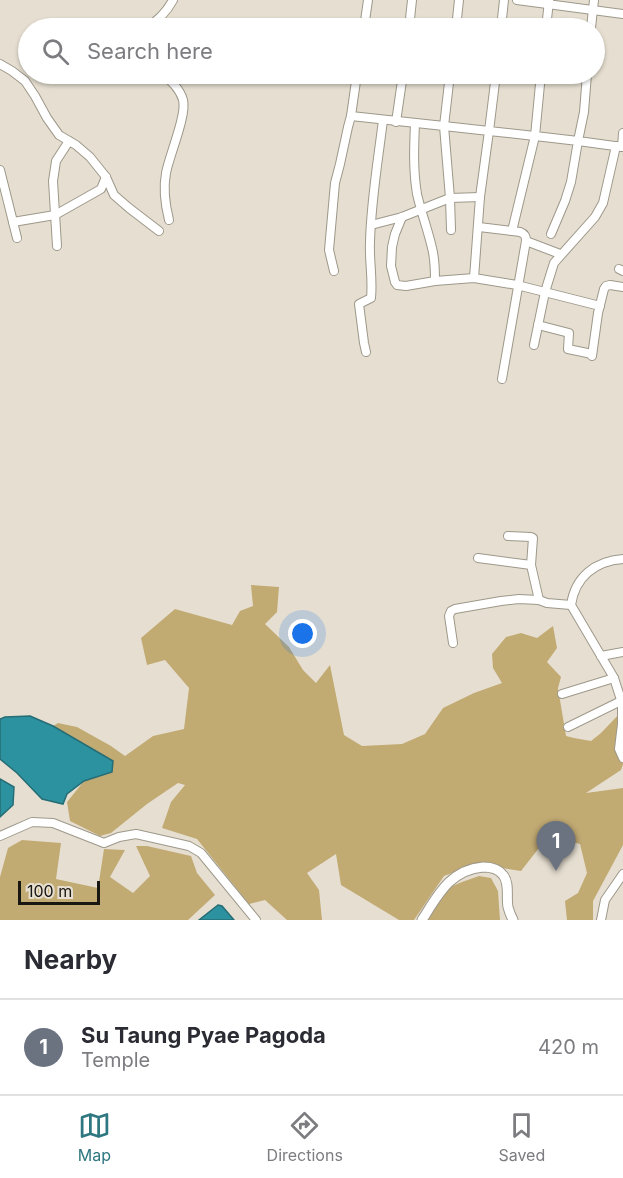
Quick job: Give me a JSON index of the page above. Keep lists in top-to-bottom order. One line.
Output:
{"scale_bar":"100 m","page":{"search":"Search here","pins":"1","scale":"100 m","heading":"Nearby","list":[{"mark":"1","name":"Su Taung Pyae Pagoda","note":"Temple","value":"420 m"}],"nav":["Map","Directions","Saved"]}}
